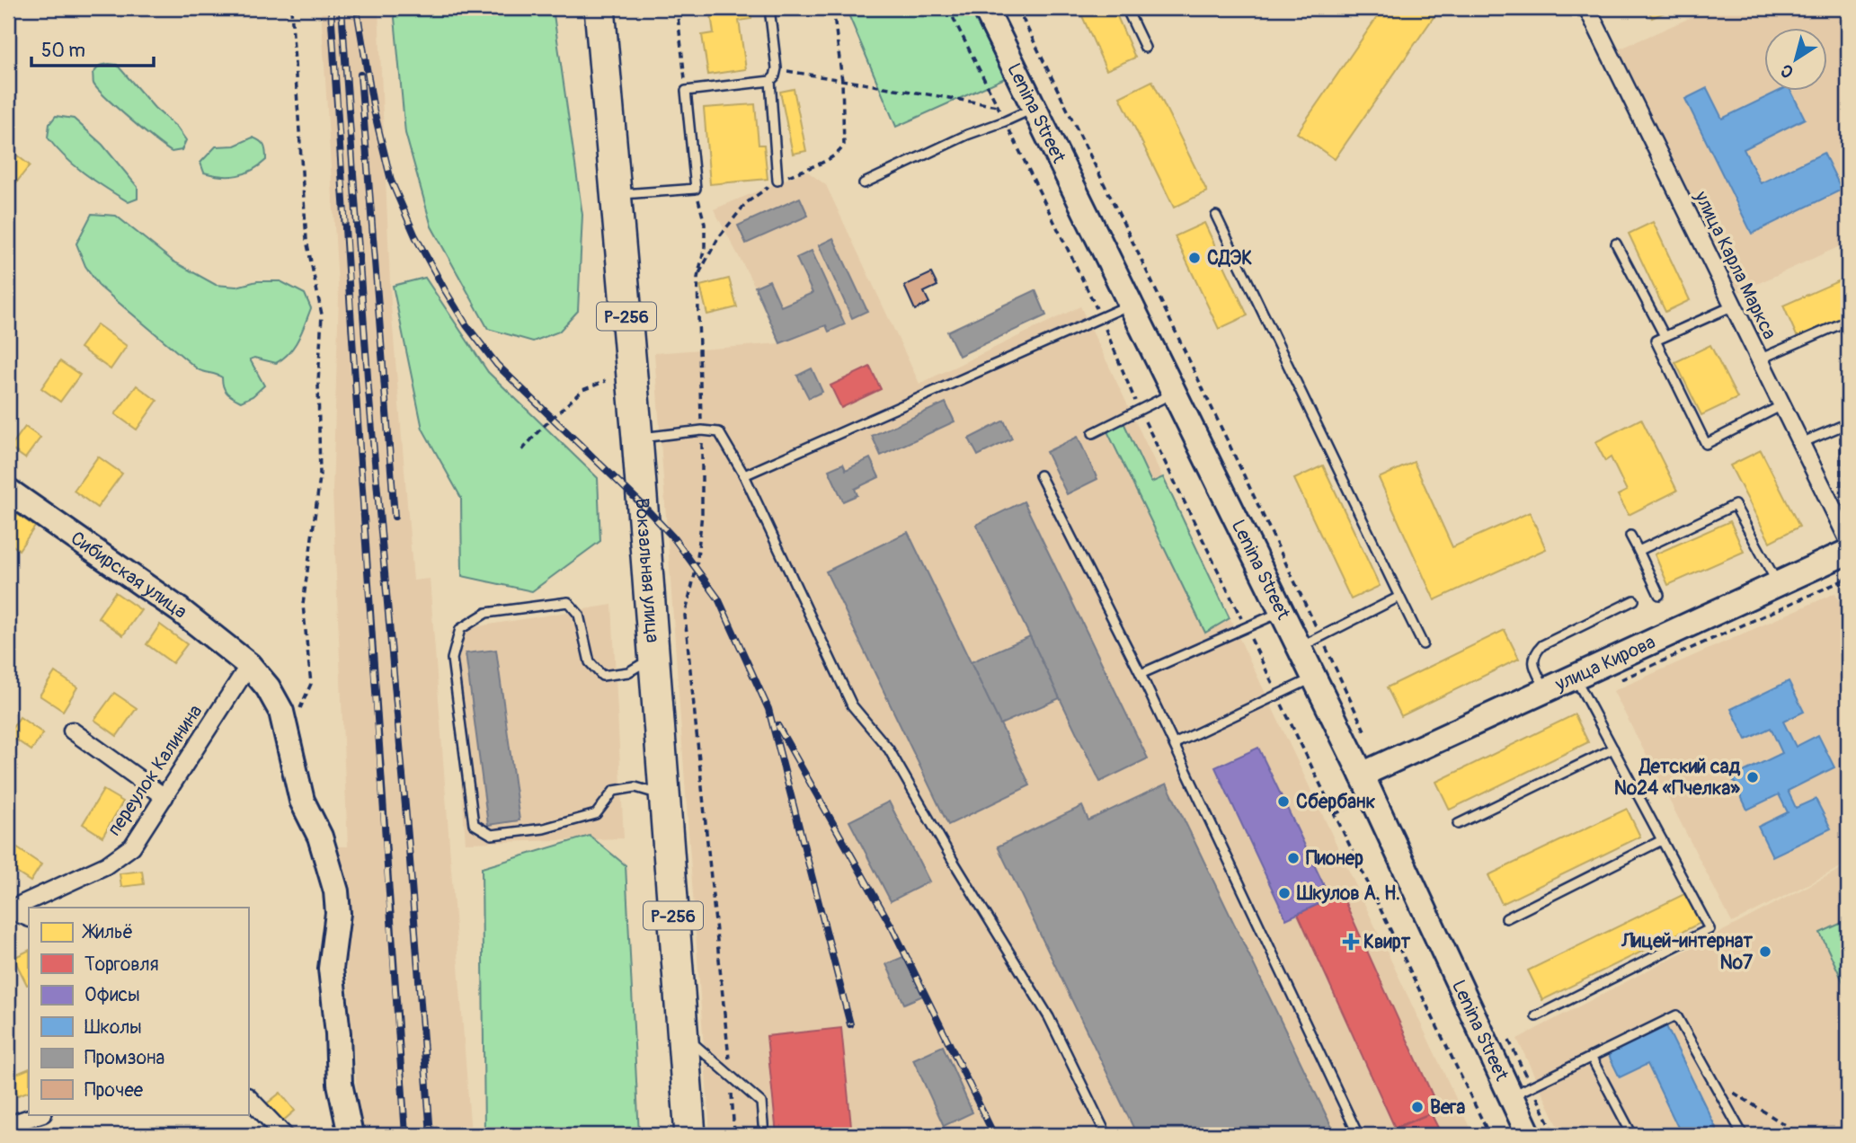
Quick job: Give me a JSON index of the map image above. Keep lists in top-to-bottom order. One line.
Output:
{"streets":{"highway":["Р-256","Вокзальная улица"],"street":["Lenina Street","улица Карла Маркса","Сибирская улица","улица Кирова","переулок Калинина"]},"crossings":[["Lenina Street","улица Кирова"],["Сибирская улица","переулок Калинина"]],"places":{"other":["СДЭК","Детский сад №24 «Пчелка»","Сбербанк","Пионер","Шкулов А. Н.","Лицей-интернат №7","Вега"],"health":["Квирт"]},"legend":["Жильё","Торговля","Офисы","Школы","Промзона","Прочее"],"scale_bar":"50 m","north":"bottom left"}
